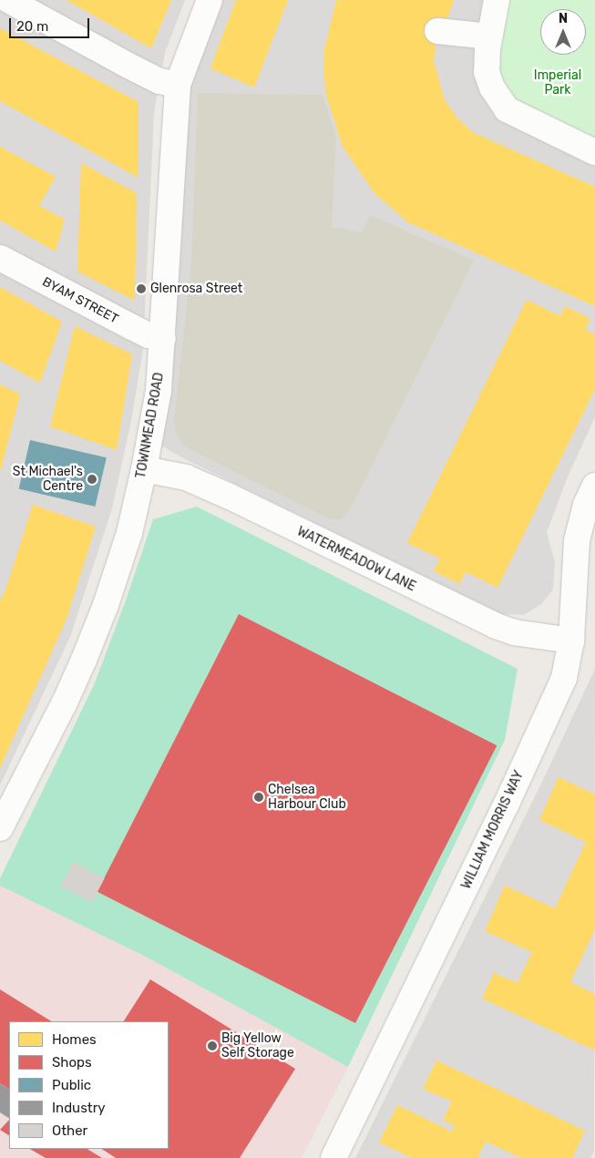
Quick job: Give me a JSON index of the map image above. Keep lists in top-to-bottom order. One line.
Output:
{"streets":{"street":["BYAM STREET","TOWNMEAD ROAD","WATERMEADOW LANE","WILLIAM MORRIS WAY"]},"crossings":[["BYAM STREET","TOWNMEAD ROAD"],["TOWNMEAD ROAD","WATERMEADOW LANE"],["WATERMEADOW LANE","WILLIAM MORRIS WAY"]],"parks":["Imperial Park"],"places":["Glenrosa Street","St Michael's Centre","Chelsea Harbour Club","Big Yellow Self Storage"],"legend":["Homes","Shops","Public","Industry","Other"],"scale_bar":"20 m","north":"top"}
